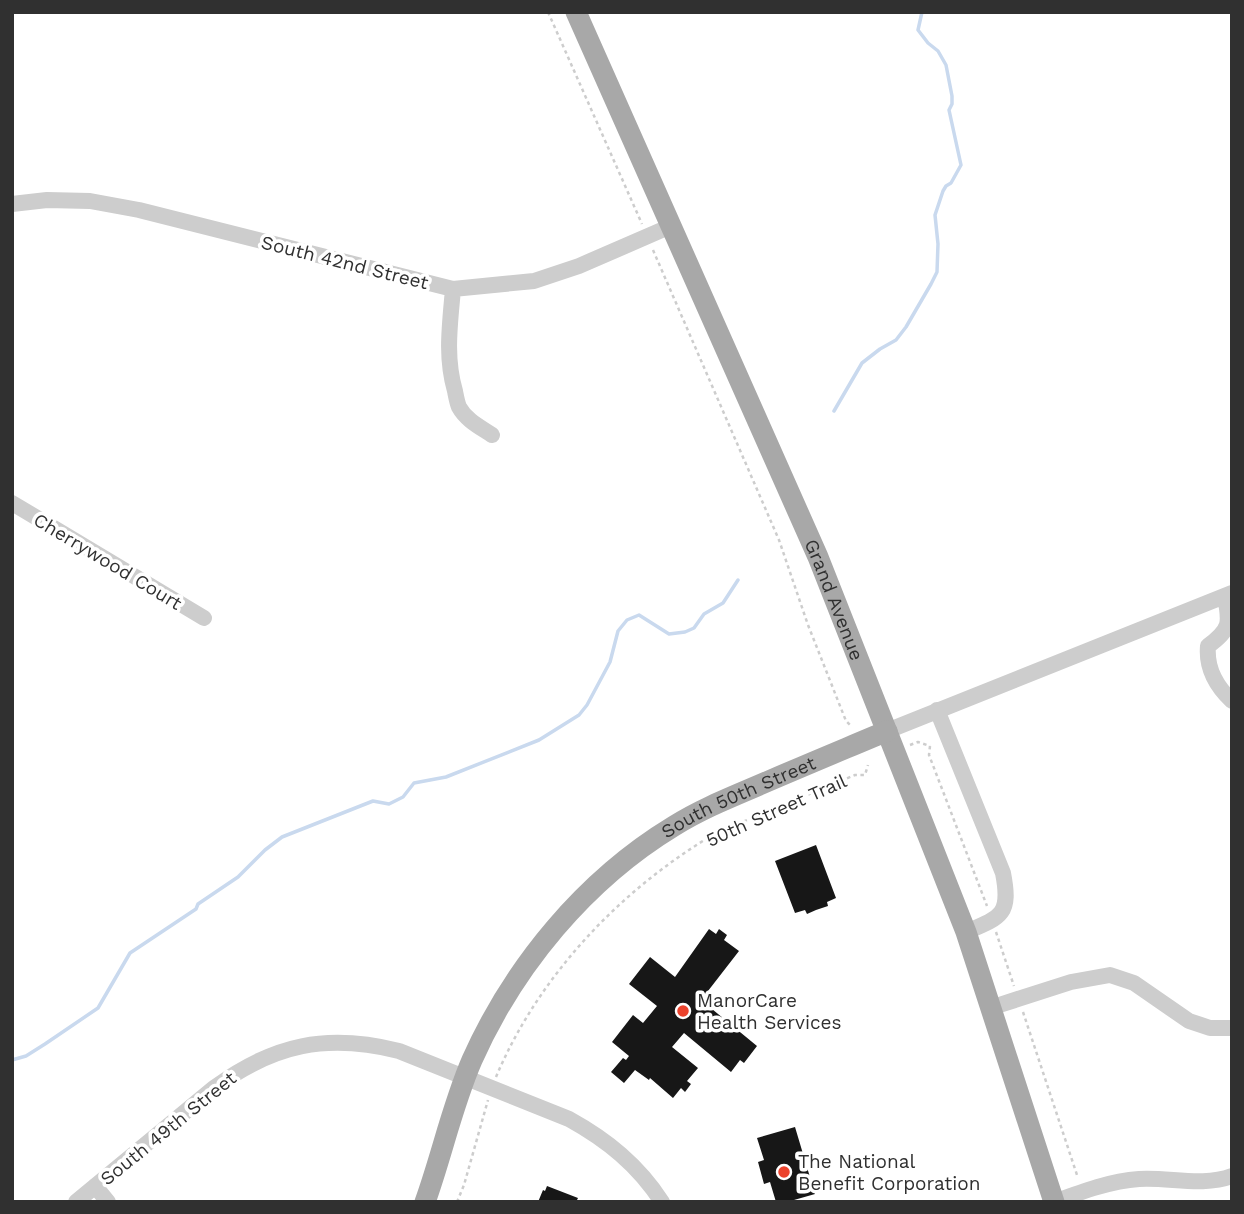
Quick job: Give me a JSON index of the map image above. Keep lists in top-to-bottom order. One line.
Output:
{"streets":{"main road":["Grand Avenue","South 50th Street"],"street":["South 42nd Street","Cherrywood Court","South 49th Street"],"path":["50th Street Trail"]},"crossings":[["South 42nd Street","Grand Avenue"],["Grand Avenue","South 50th Street"],["South 50th Street","South 49th Street"]],"places":["ManorCare Health Services","The National Benefit Corporation"]}
